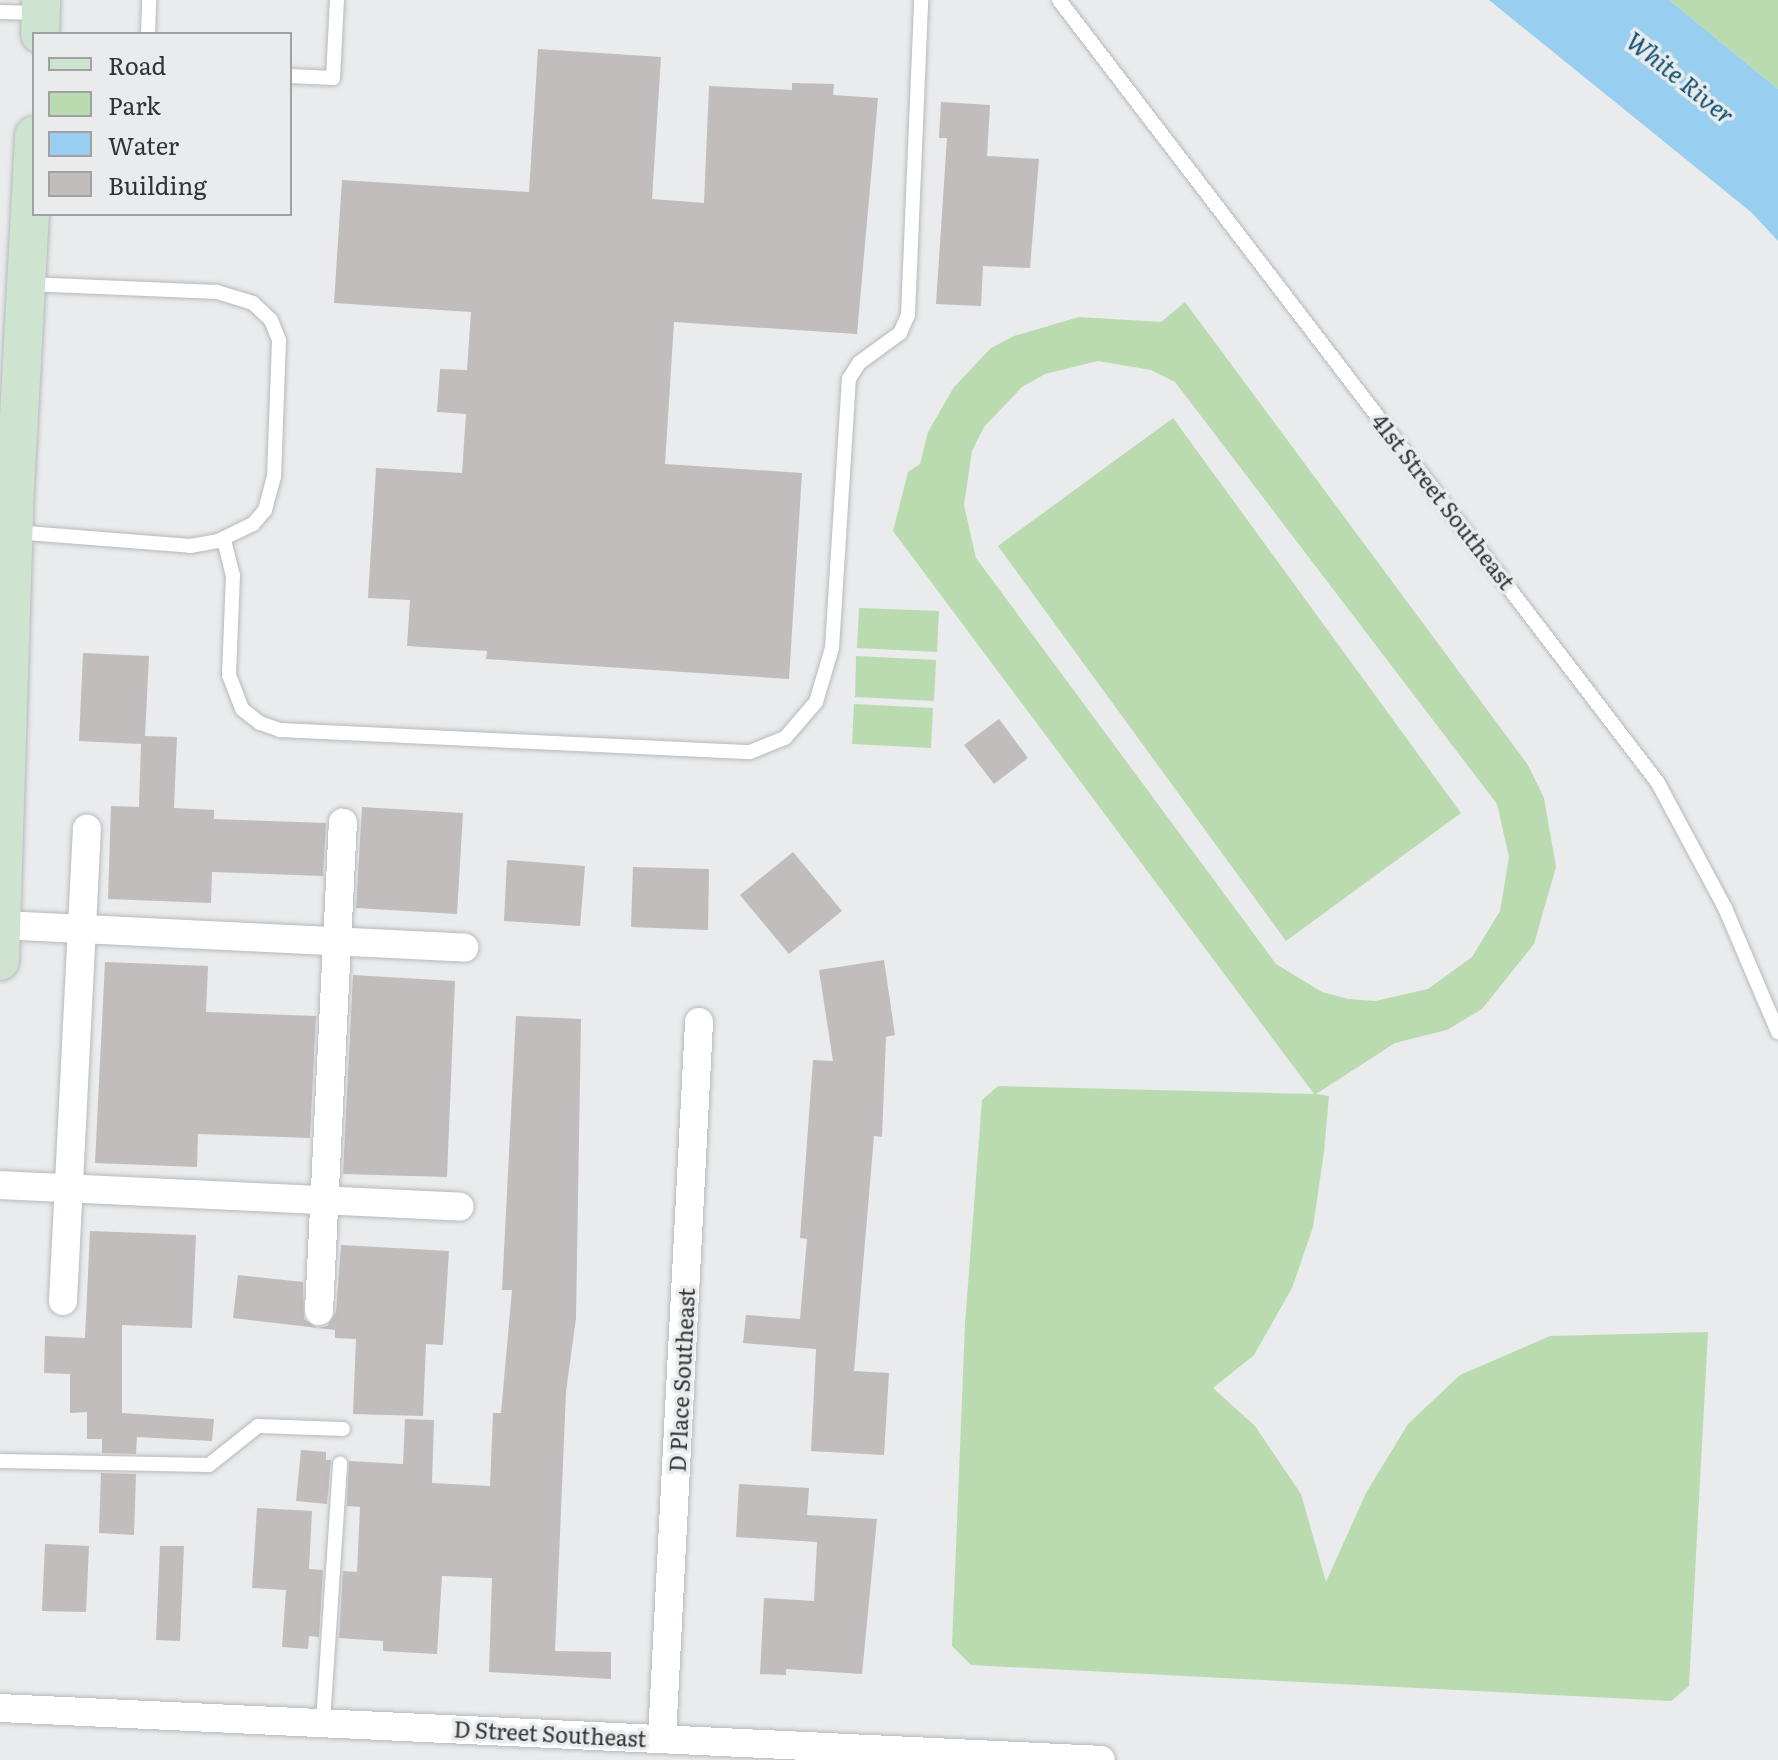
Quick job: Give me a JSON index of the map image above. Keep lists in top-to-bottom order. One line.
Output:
{"streets":{"street":["D Place Southeast","D Street Southeast"],"lane":["41st Street Southeast"]},"crossings":[["D Place Southeast","D Street Southeast"]],"water":["White River"],"legend":["Road","Park","Water","Building"]}
